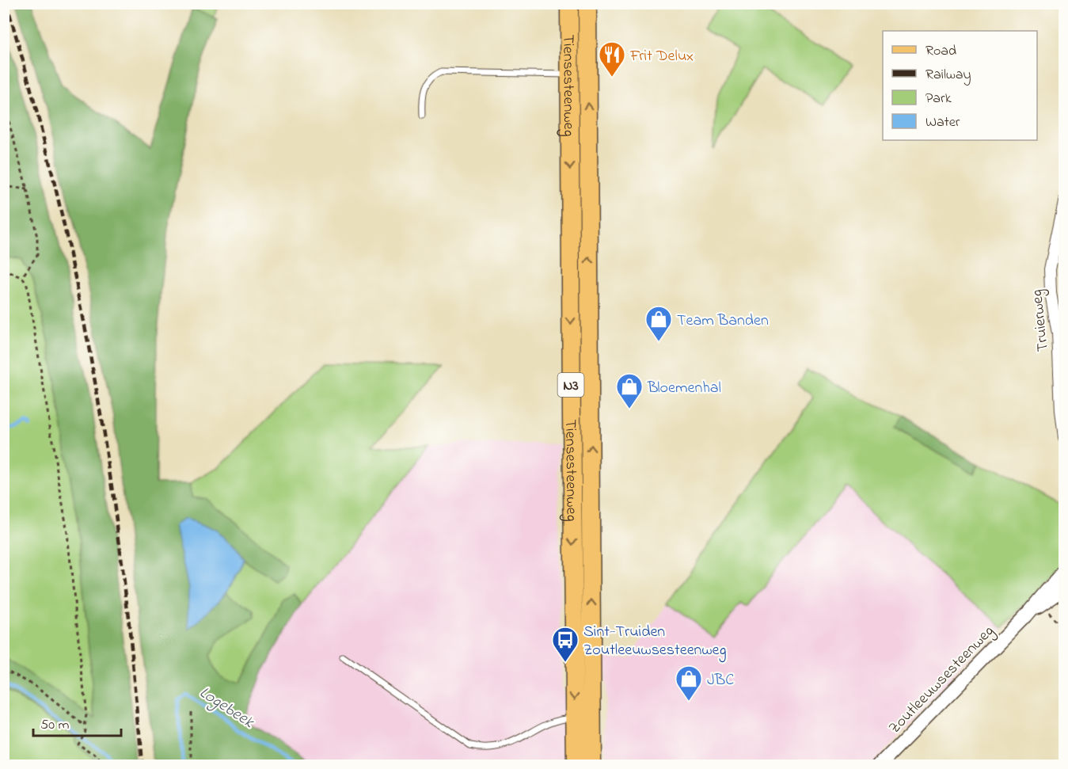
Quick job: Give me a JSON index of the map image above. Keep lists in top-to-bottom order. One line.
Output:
{"streets":{"main road":["Tiensesteenweg","N3"],"street":["Truierweg","Zoutleeuwsesteenweg"]},"water":["Logebeek"],"places":{"restaurant":["Frit Delux"],"shop":["Team Banden","Bloemenhal","JBC"],"bus stop":["Sint-Truiden Zoutleeuwsesteenweg"]},"legend":["Road","Railway","Park","Water"],"scale_bar":"50 m"}
